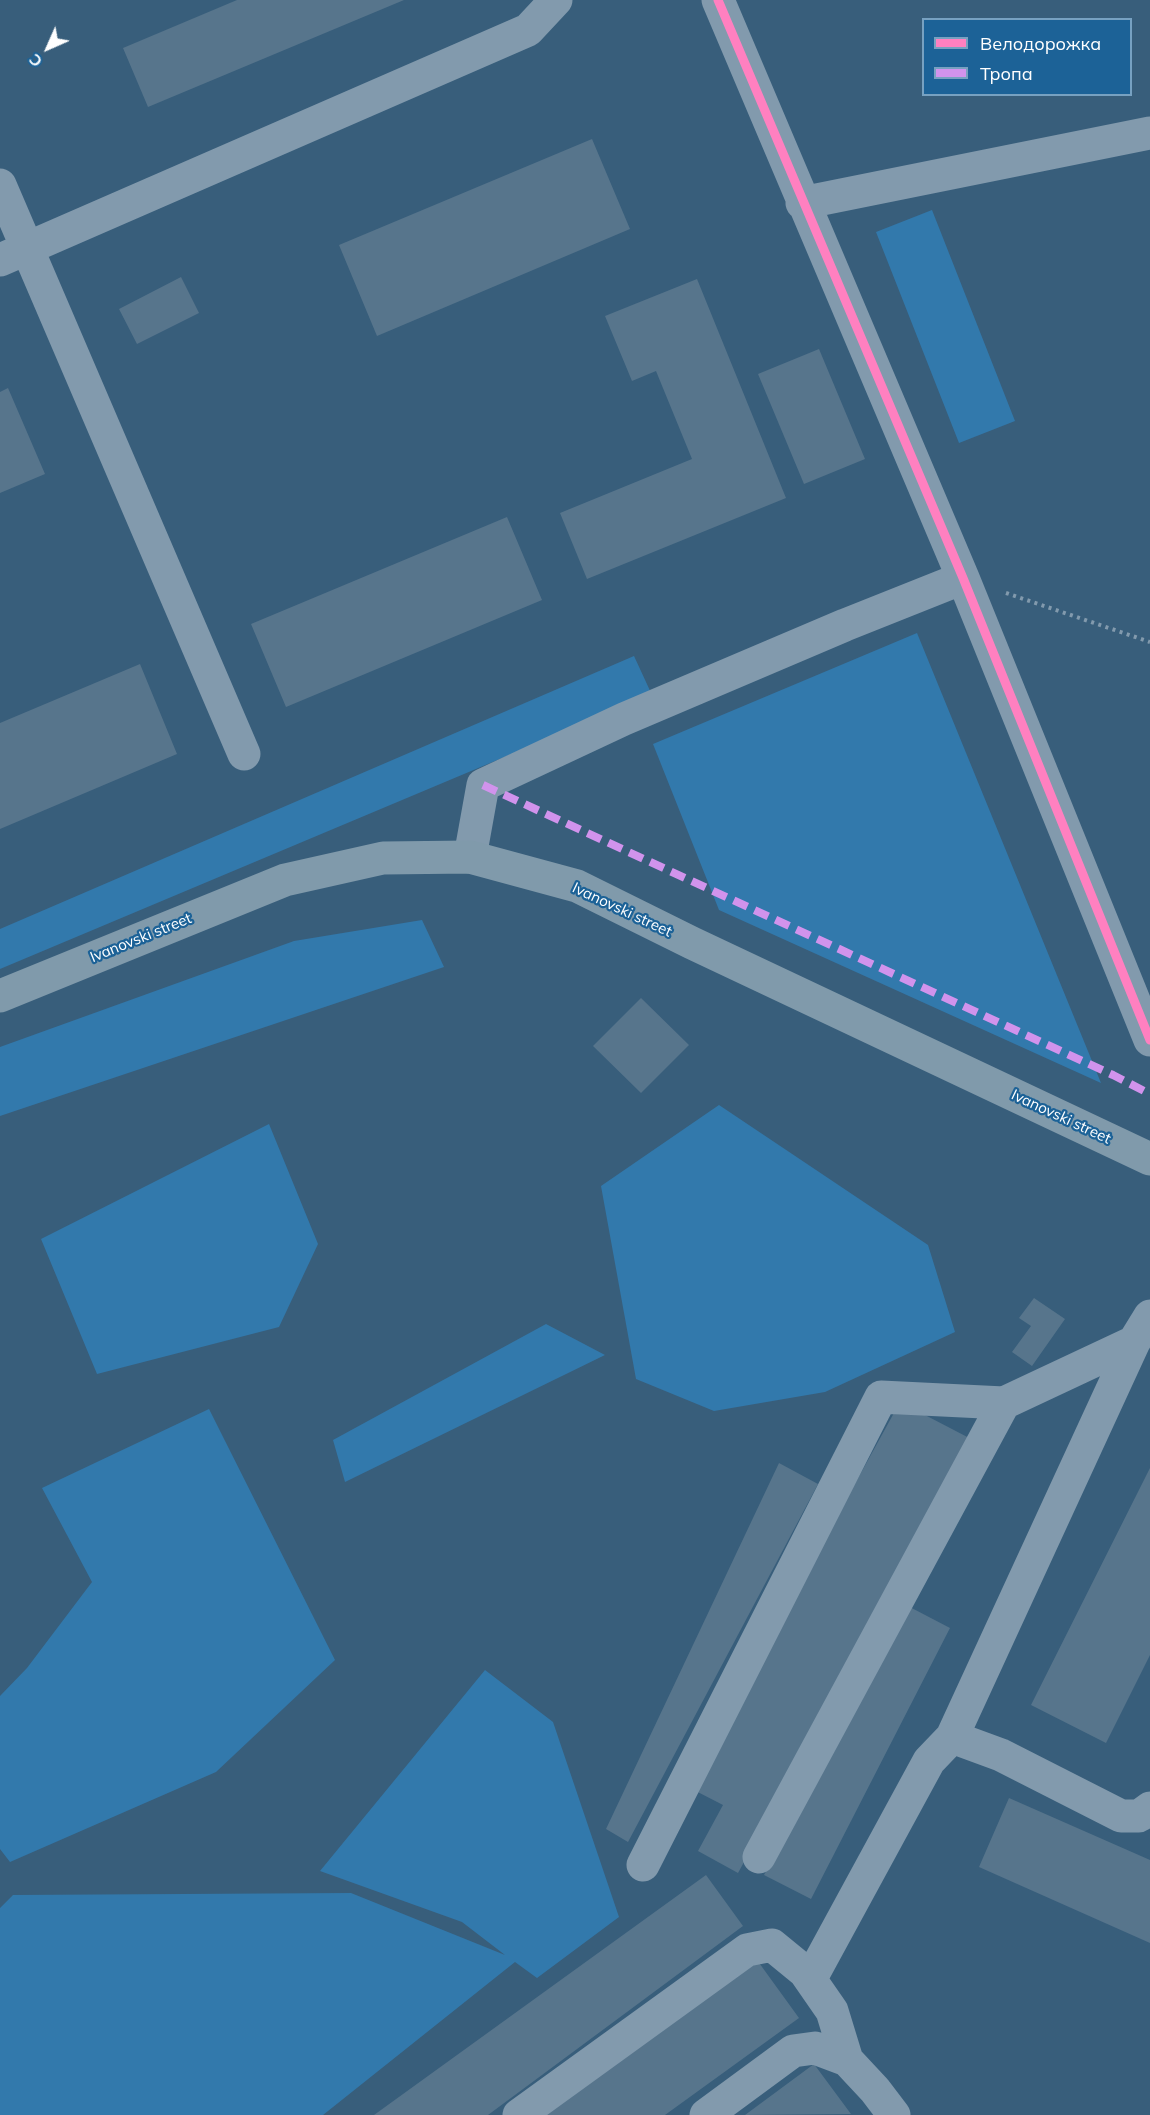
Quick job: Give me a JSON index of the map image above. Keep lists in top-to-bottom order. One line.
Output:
{"streets":{"main road":["Ivanovski street"]},"legend":["Велодорожка","Тропа"],"north":"bottom left"}
